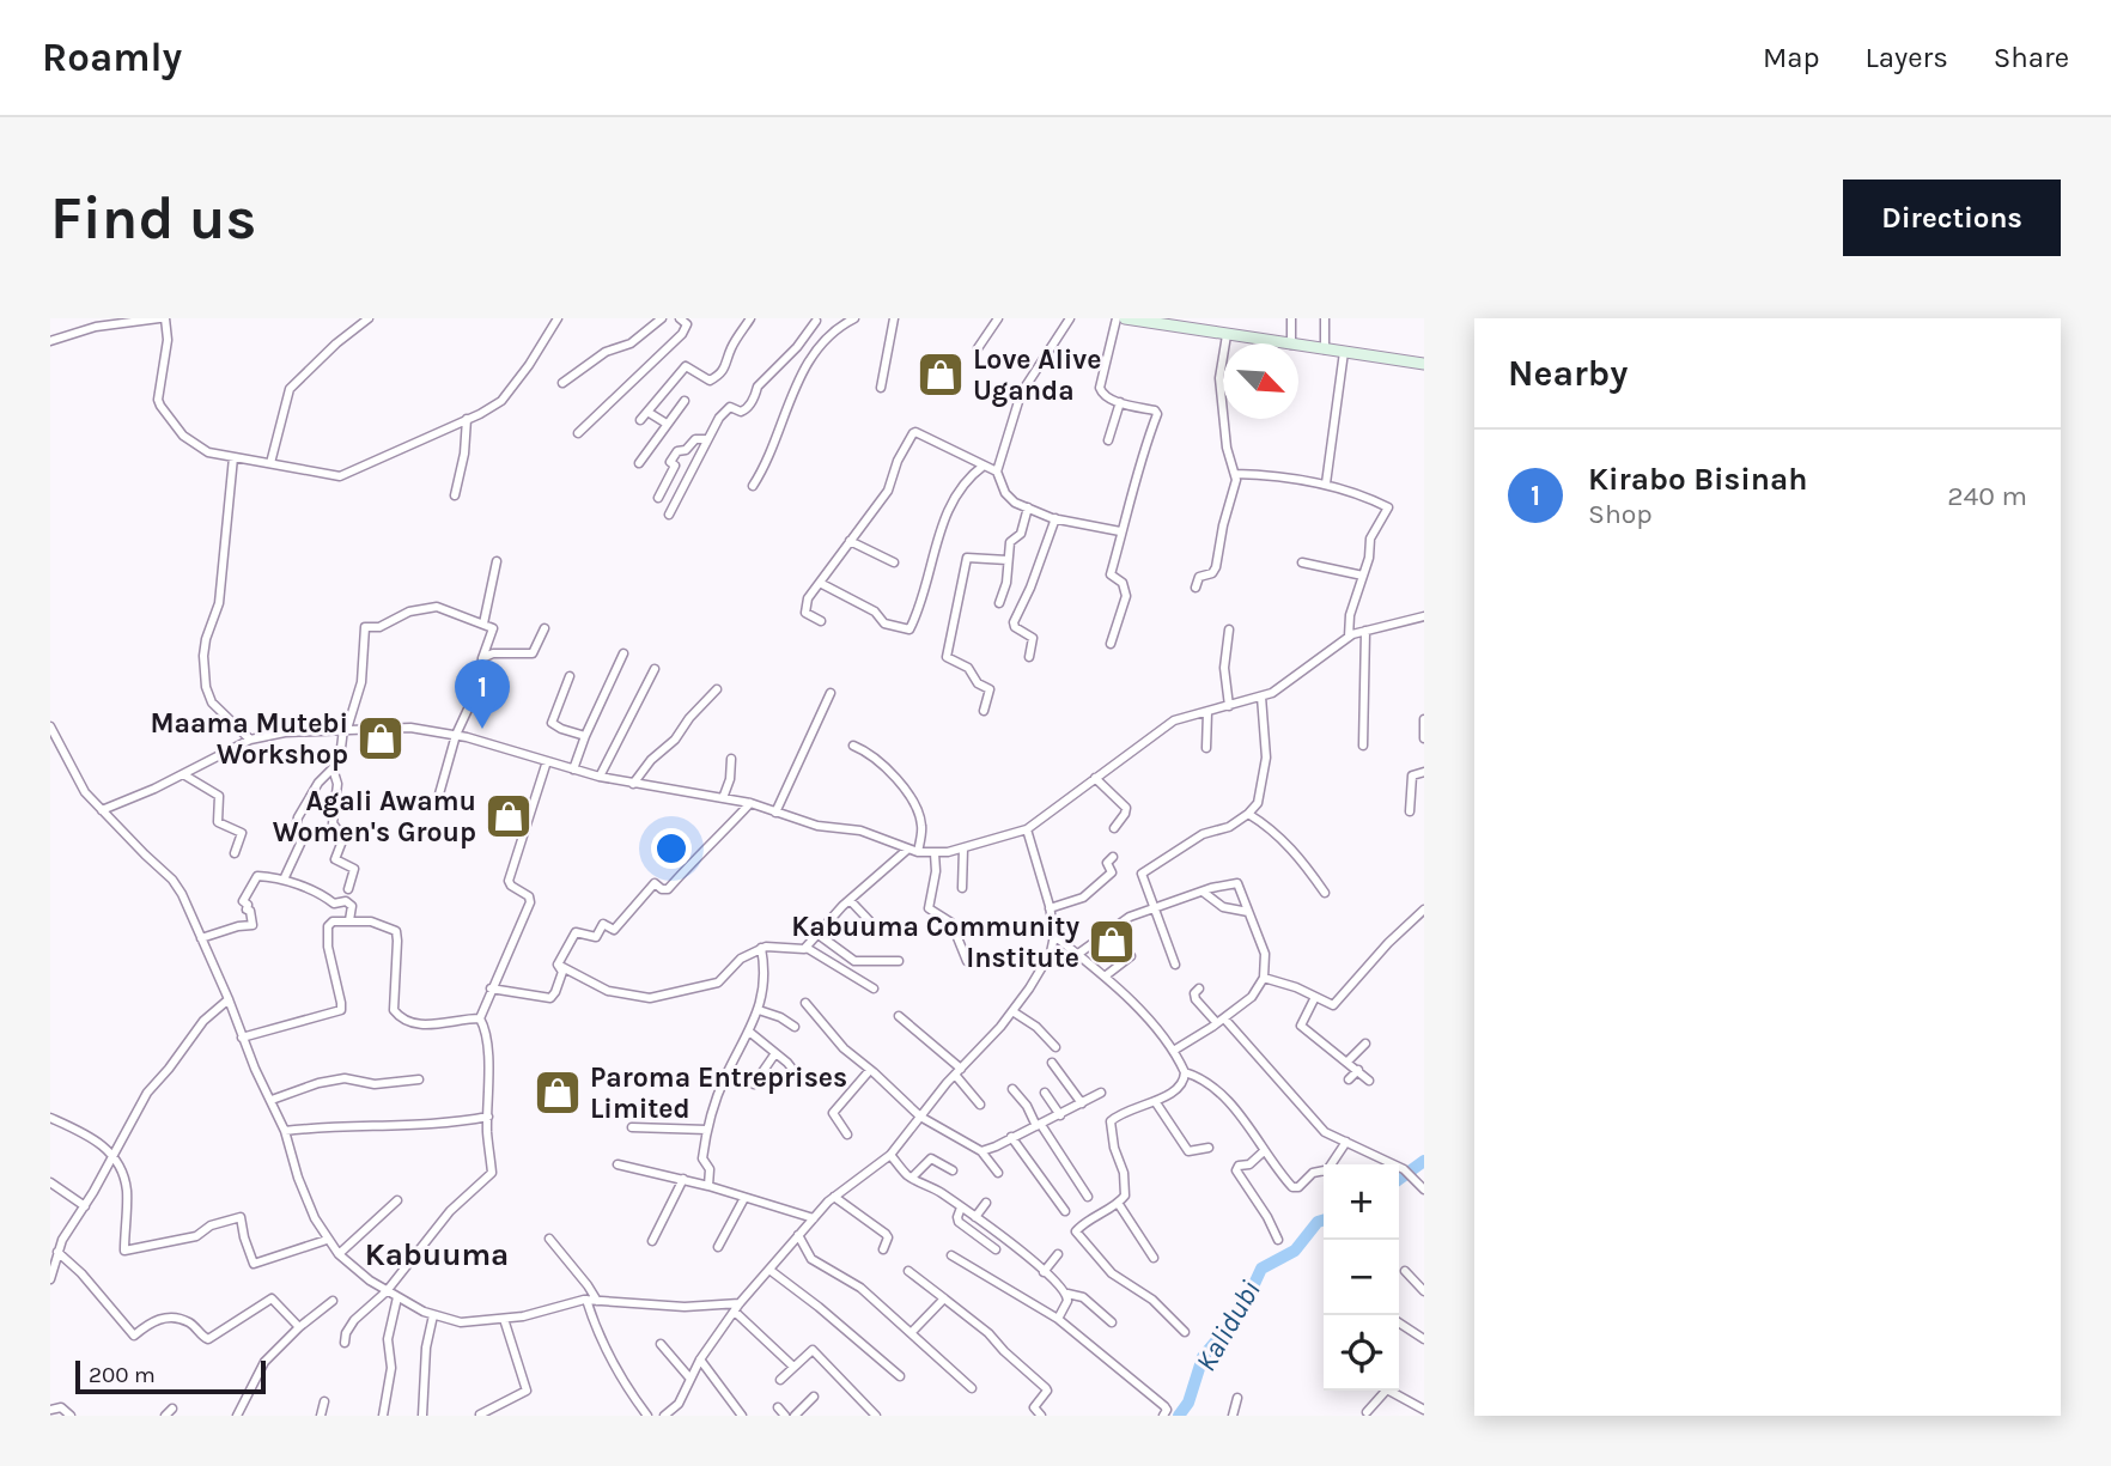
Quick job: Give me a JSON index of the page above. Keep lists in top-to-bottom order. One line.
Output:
{"districts":["Kabuuma"],"water":["Kalidubi"],"places":{"shop":["Love Alive Uganda","Maama Mutebi Workshop","Agali Awamu Women's Group","Kabuuma Community Institute","Paroma Entreprises Limited"]},"scale_bar":"200 m","north":"bottom right","page":{"header":"Roamly","nav":["Map","Layers","Share"],"buttons":"Directions","title":"Find us","heading":"Nearby","list":[{"mark":"1","name":"Kirabo Bisinah","note":"Shop","value":"240 m"}],"pins":"1","map_buttons":["+","−"],"scale":"200 m"}}
